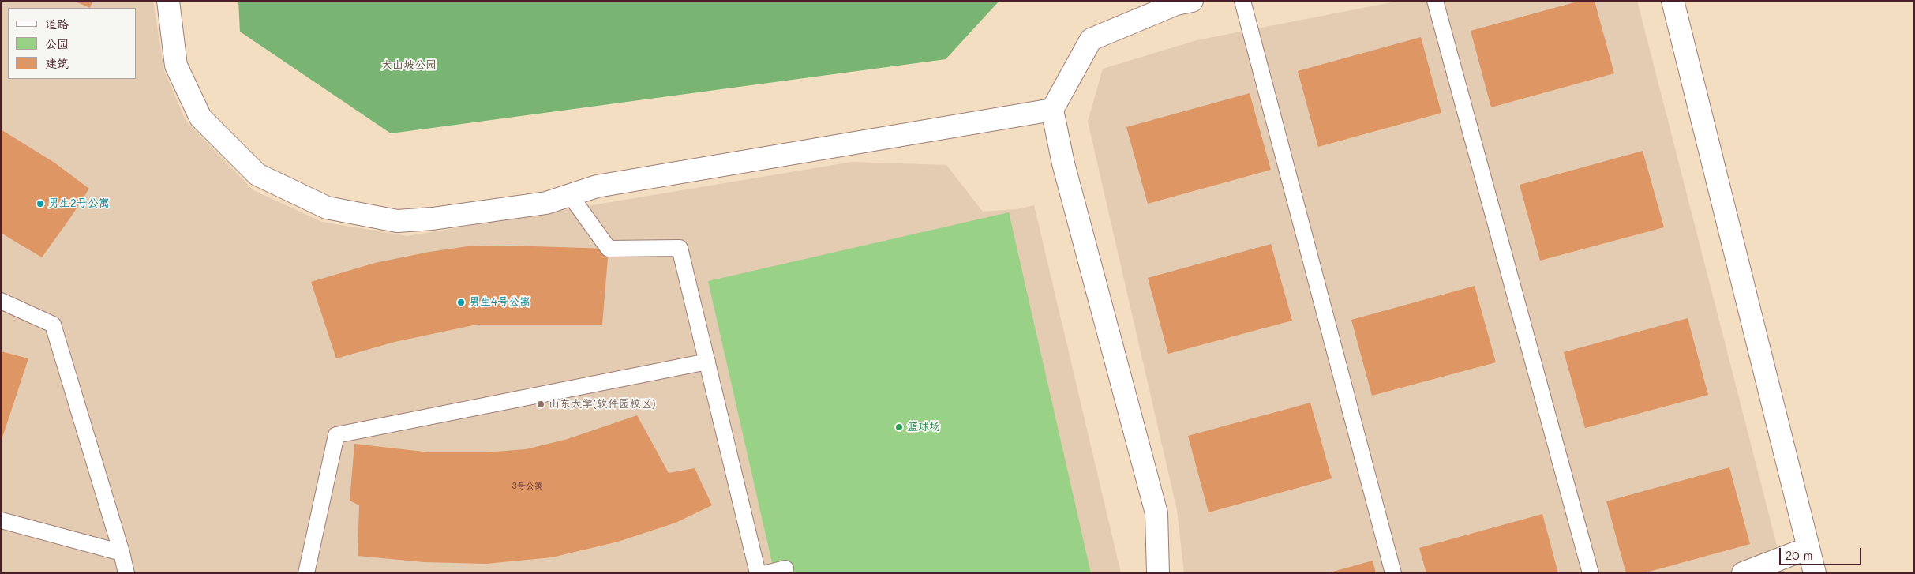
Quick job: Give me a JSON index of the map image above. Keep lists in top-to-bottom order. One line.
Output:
{"parks":["大山坡公园"],"places":["男生2号公寓","男生4号公寓","山东大学(软件园校区)","篮球场"],"house_numbers":["3号公寓"],"legend":["道路","公园","建筑"],"scale_bar":"20 m"}
